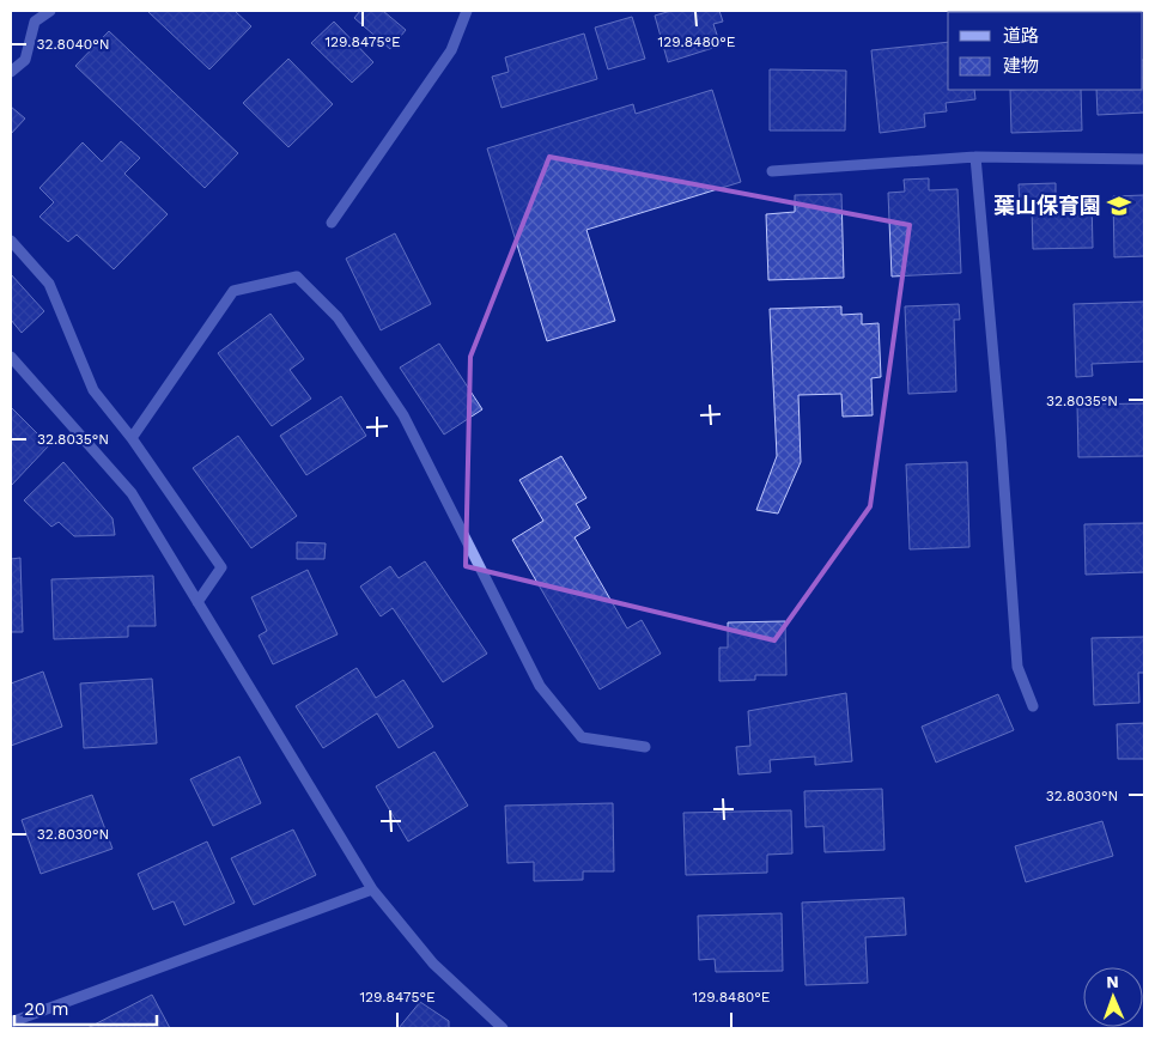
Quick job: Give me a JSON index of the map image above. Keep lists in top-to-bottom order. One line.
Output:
{"places":{"school or university":["葉山保育園"]},"legend":["道路","建物"],"scale_bar":"20 m","north":"top","coordinates":["129.8475°E","129.8480°E","32.8040°N","32.8035°N","32.8030°N"]}
